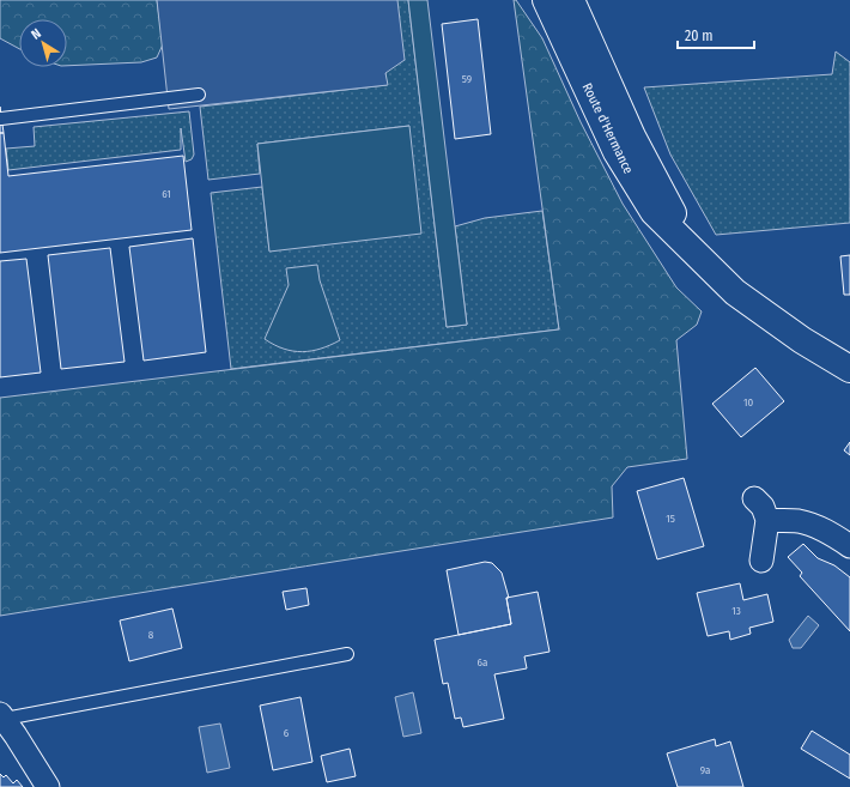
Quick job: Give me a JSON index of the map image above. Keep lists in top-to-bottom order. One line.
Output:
{"streets":{"main road":["Route d'Hermance"]},"house_numbers":["59","61","10","15","13","8","6a","6","9a"],"scale_bar":"20 m","north":"top left"}
